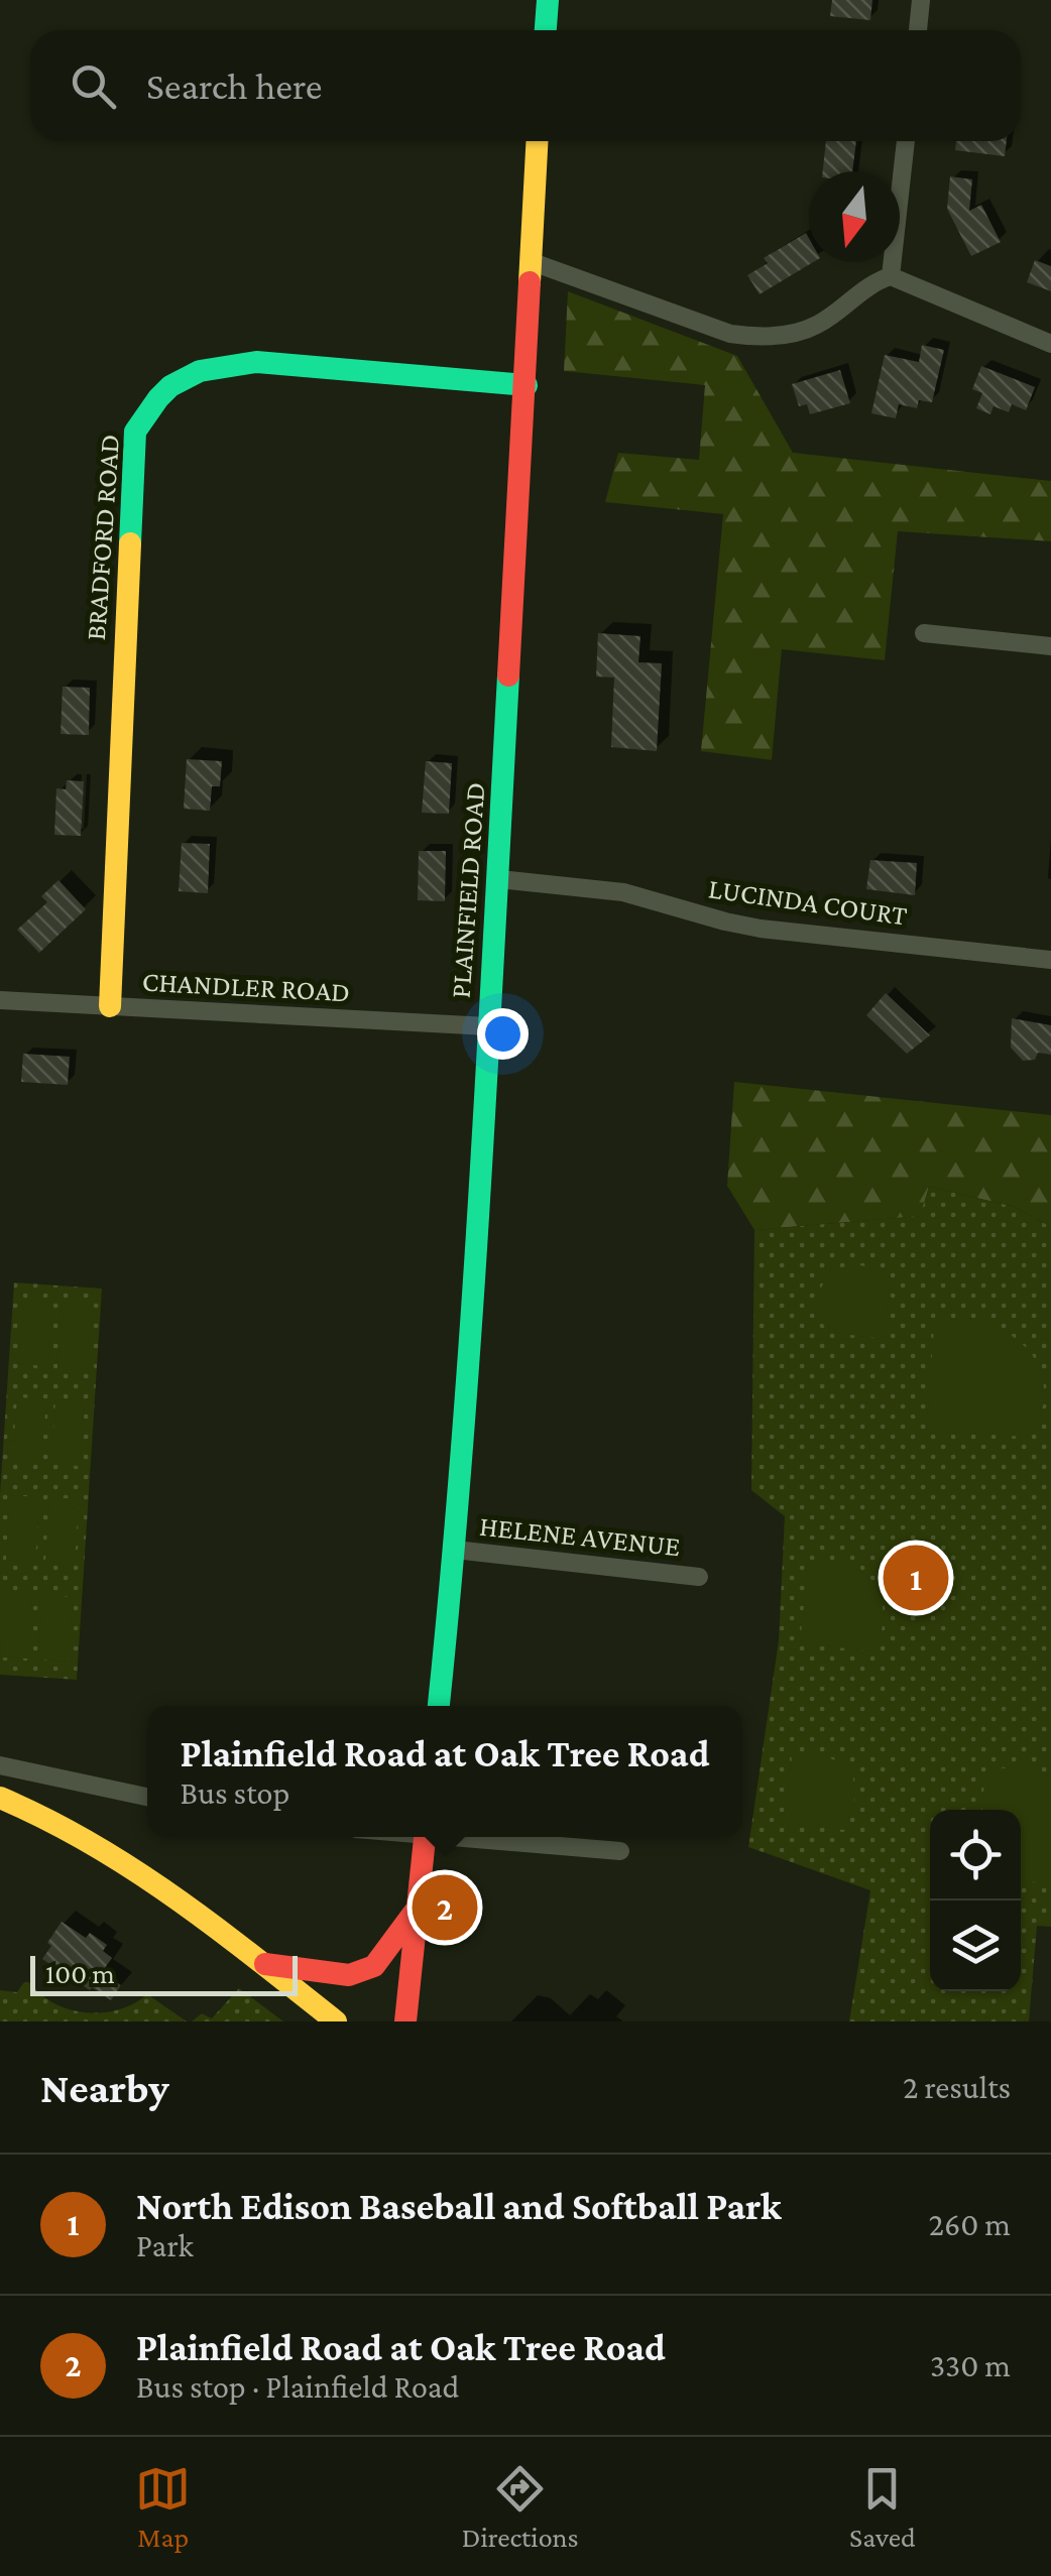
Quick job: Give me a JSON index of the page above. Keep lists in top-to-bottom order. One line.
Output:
{"streets":{"street":["BRADFORD ROAD","PLAINFIELD ROAD","LUCINDA COURT","CHANDLER ROAD","HELENE AVENUE"]},"crossings":[["BRADFORD ROAD","PLAINFIELD ROAD"],["BRADFORD ROAD","CHANDLER ROAD"],["PLAINFIELD ROAD","LUCINDA COURT"],["PLAINFIELD ROAD","CHANDLER ROAD"],["PLAINFIELD ROAD","HELENE AVENUE"]],"scale_bar":"100 m","north":"bottom","page":{"search":"Search here","pins":["1","2"],"popup":["Plainfield Road at Oak Tree Road","Bus stop"],"scale":"100 m","heading":["Nearby","2 results"],"list":[{"mark":"1","name":"North Edison Baseball and Softball Park","note":"Park","value":"260 m"},{"mark":"2","name":"Plainfield Road at Oak Tree Road","note":"Bus stop · Plainfield Road","value":"330 m"}],"nav":["Map","Directions","Saved"]}}
